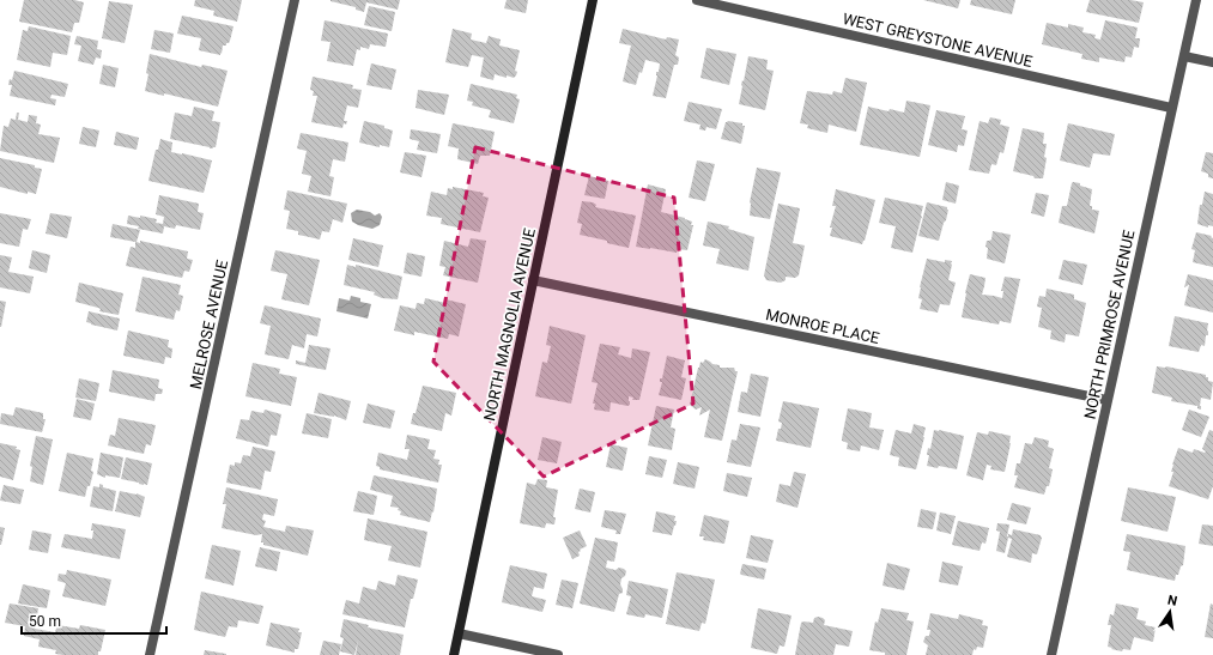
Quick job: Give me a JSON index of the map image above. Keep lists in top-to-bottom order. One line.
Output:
{"streets":{"street":["WEST GREYSTONE AVENUE","MELROSE AVENUE","NORTH MAGNOLIA AVENUE","NORTH PRIMROSE AVENUE","MONROE PLACE"]},"crossings":[["WEST GREYSTONE AVENUE","NORTH PRIMROSE AVENUE"],["NORTH MAGNOLIA AVENUE","MONROE PLACE"],["NORTH PRIMROSE AVENUE","MONROE PLACE"]],"scale_bar":"50 m","north":"top"}
